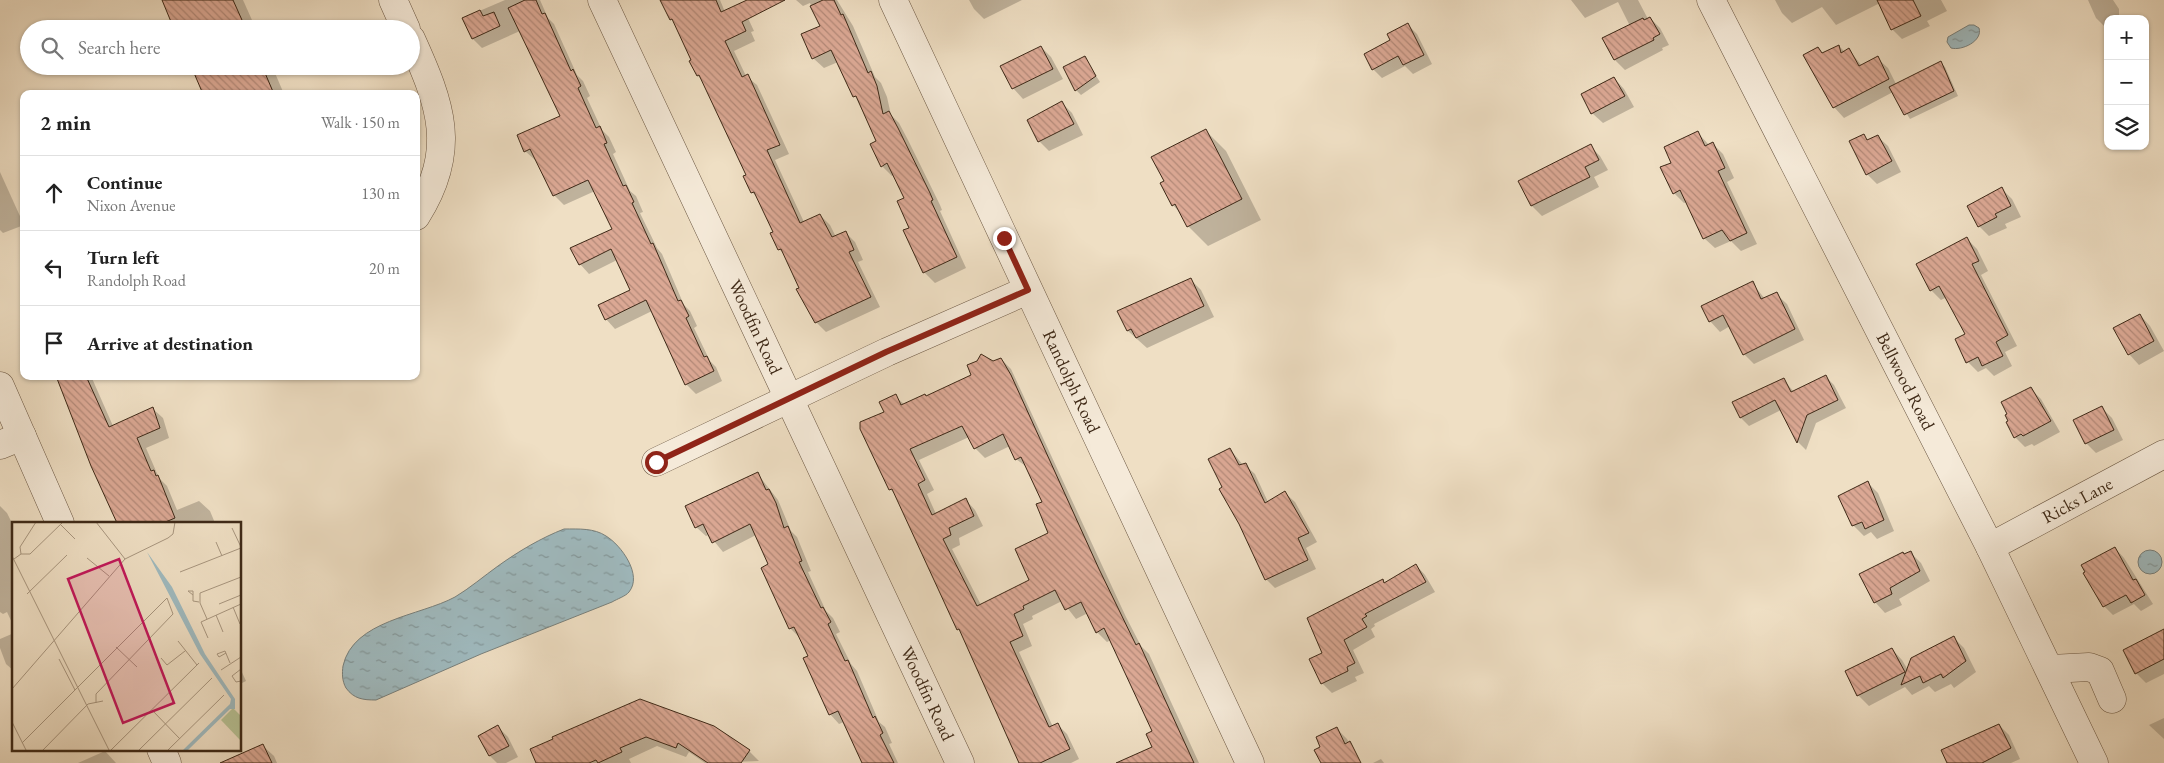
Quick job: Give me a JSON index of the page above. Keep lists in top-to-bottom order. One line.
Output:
{"streets":{"street":["Woodfin Road","Bellwood Road","Randolph Road","Ricks Lane"]},"crossings":[["Bellwood Road","Ricks Lane"]],"page":{"map_buttons":["+","−"],"search":"Search here","heading":["2 min","Walk · 150 m"],"list":[["Continue","Nixon Avenue","130 m"],["Turn left","Randolph Road","20 m"],"Arrive at destination"]}}
